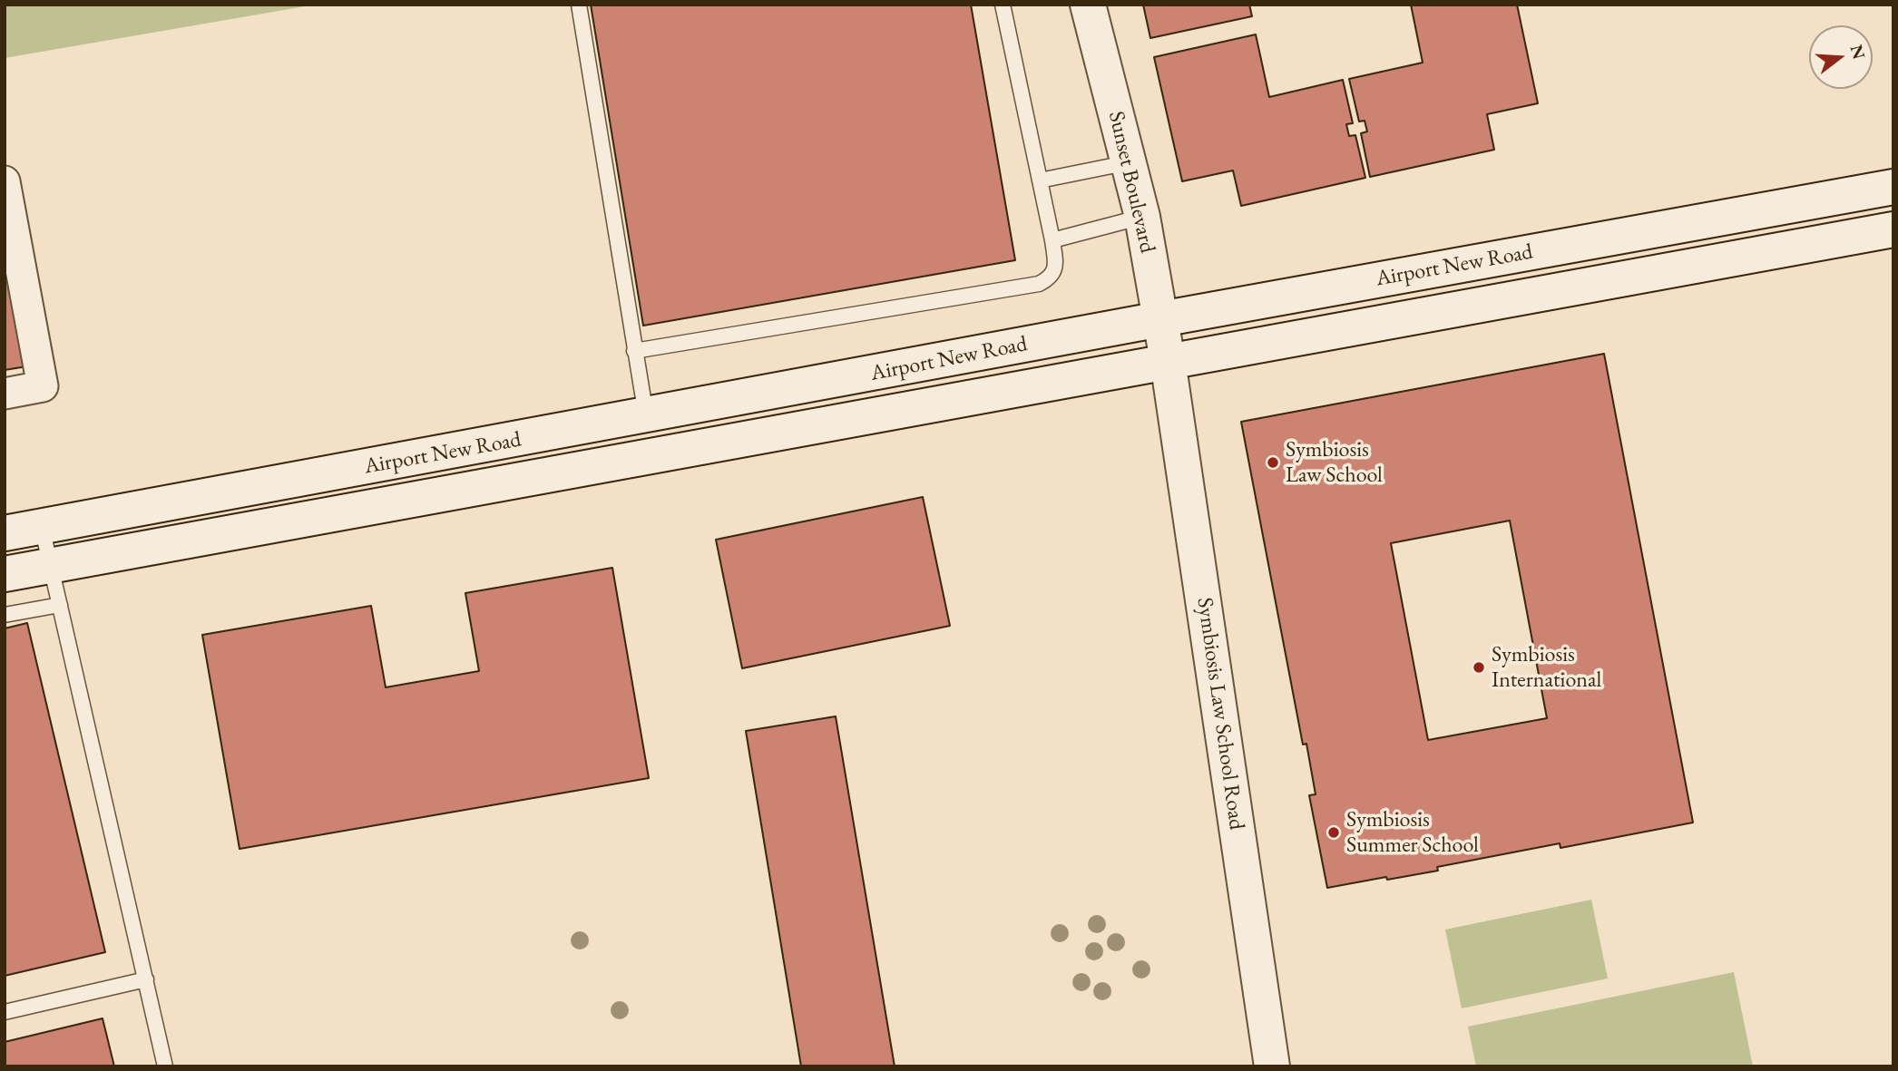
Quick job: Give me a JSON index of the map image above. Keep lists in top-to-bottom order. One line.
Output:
{"streets":{"main road":["Sunset Boulevard","Airport New Road","Symbiosis Law School Road"]},"crossings":[["Sunset Boulevard","Airport New Road"],["Sunset Boulevard","Symbiosis Law School Road"],["Airport New Road","Symbiosis Law School Road"]],"places":["Symbiosis Law School","Symbiosis International","Symbiosis Summer School"],"north":"right"}
